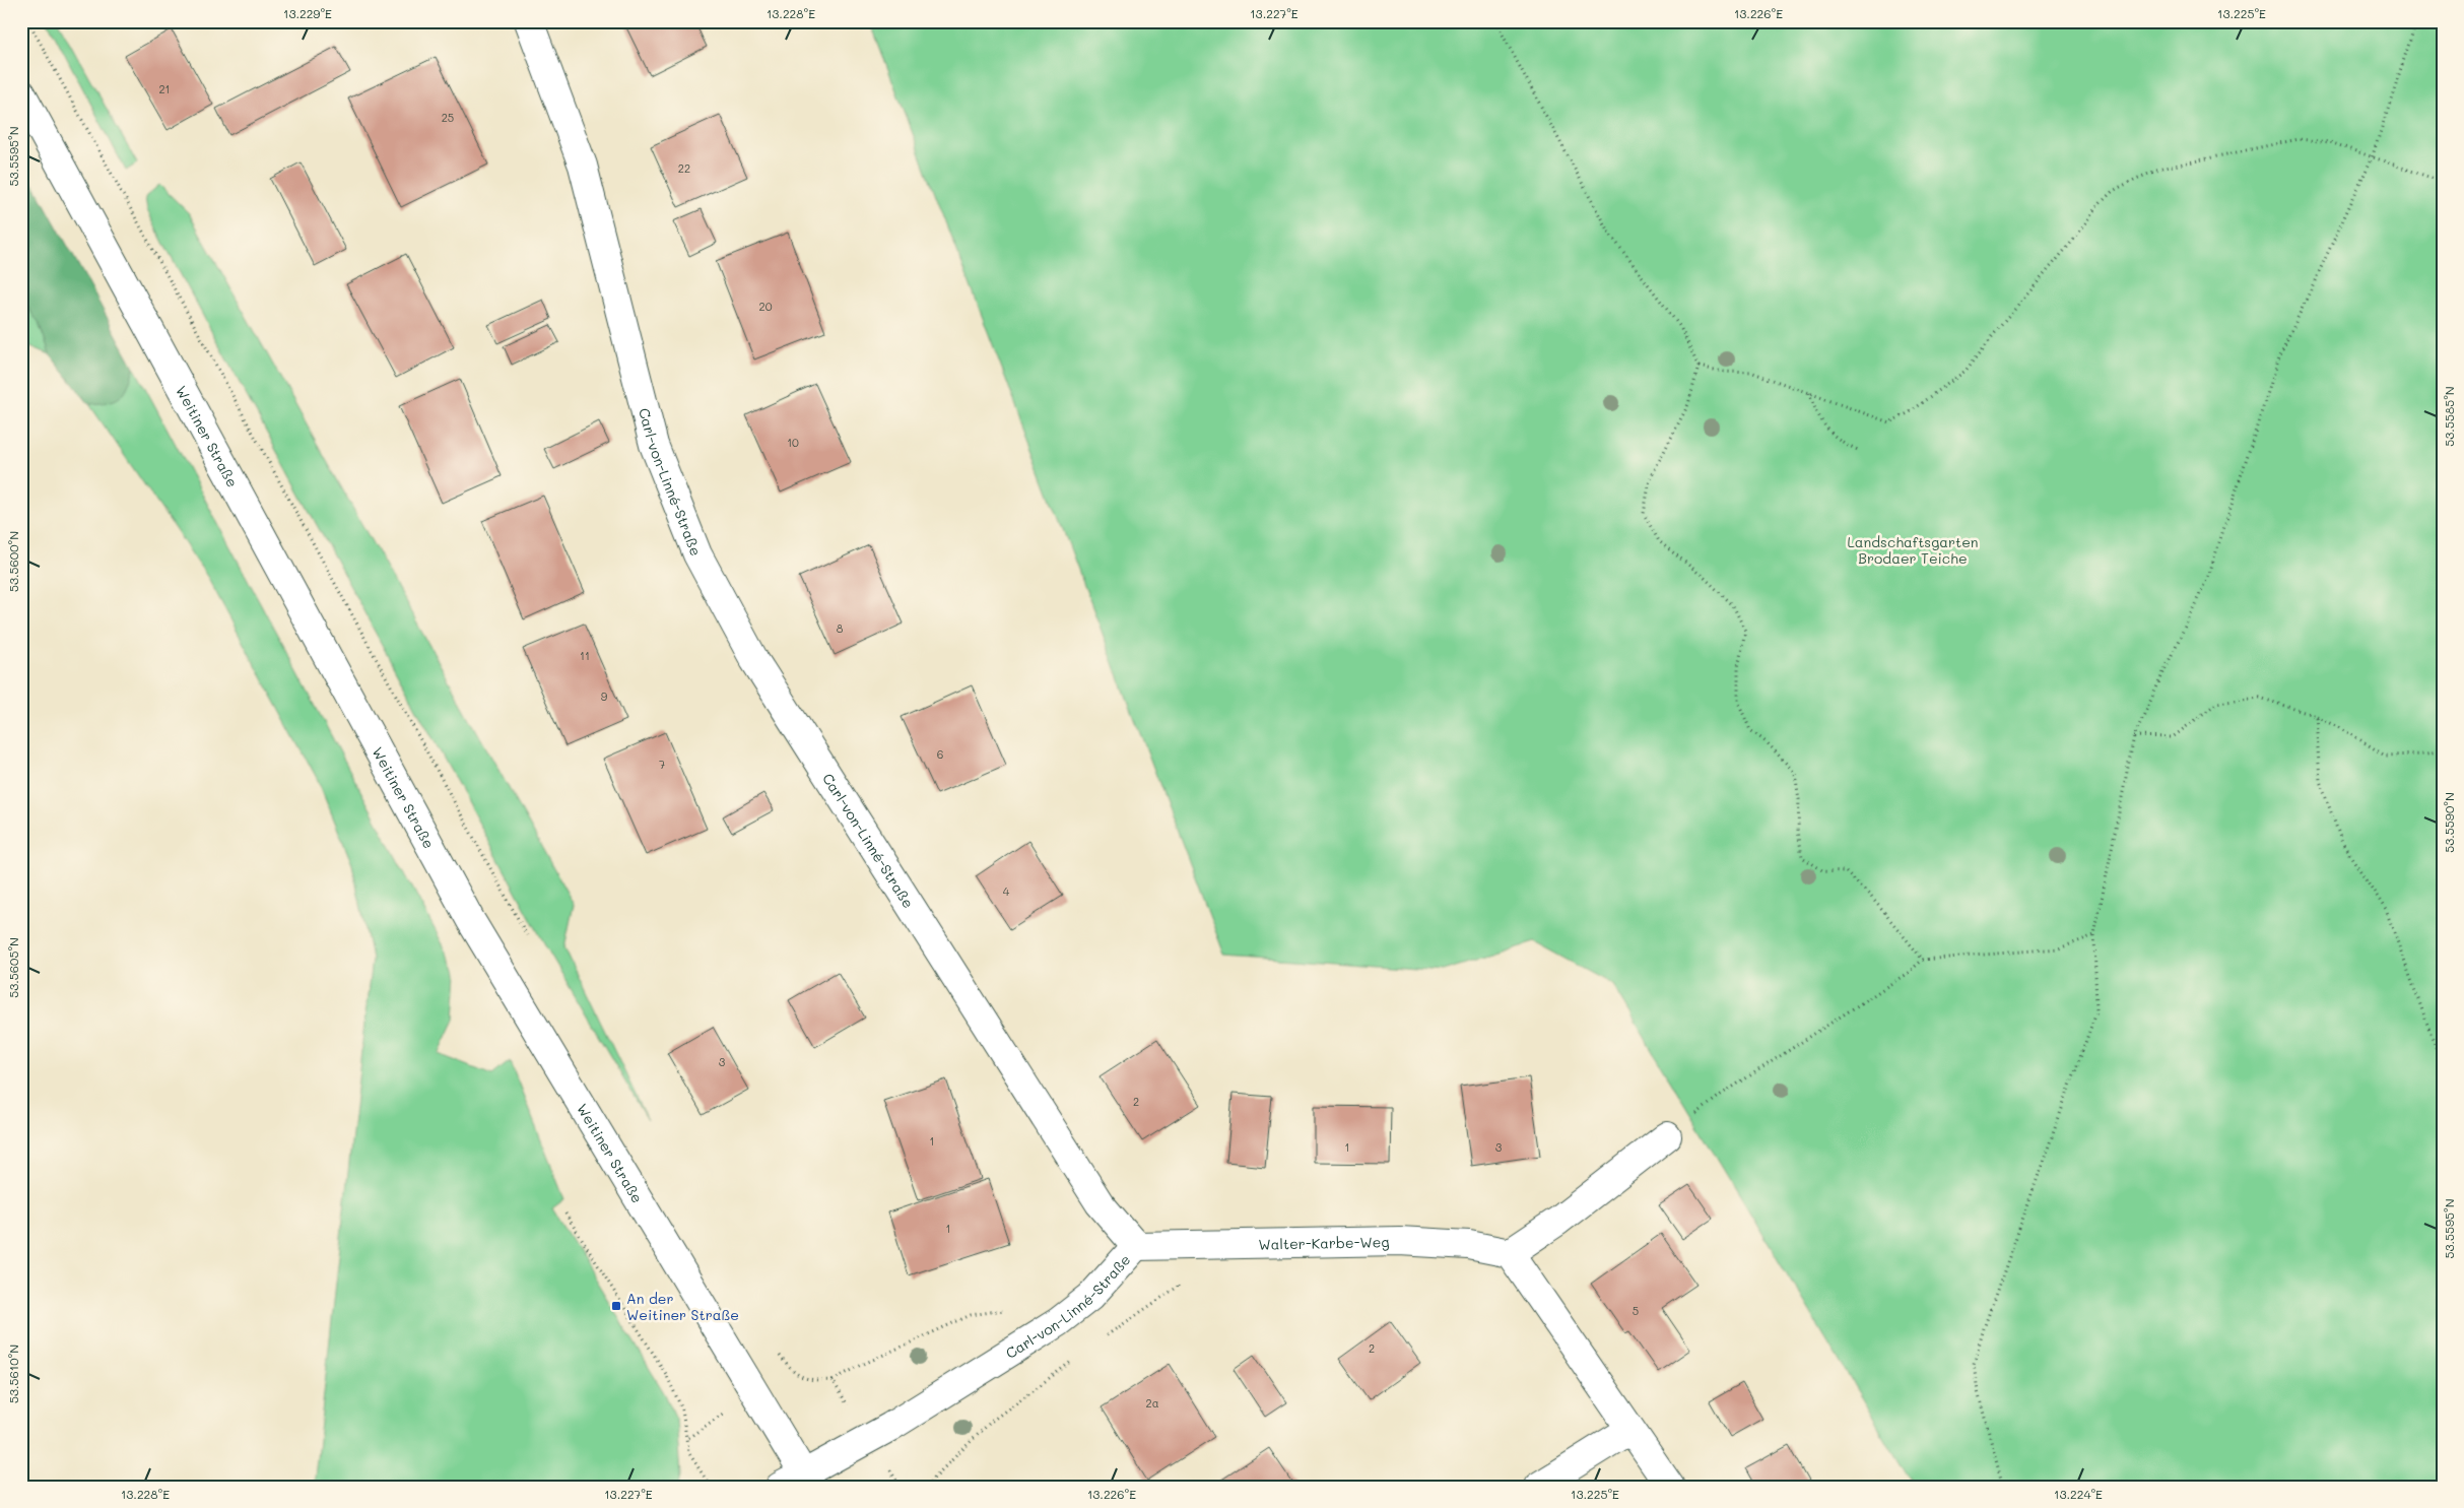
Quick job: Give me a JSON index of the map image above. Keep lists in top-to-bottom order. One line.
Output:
{"streets":{"street":["Weitiner Straße","Carl-von-Linné-Straße","Walter-Karbe-Weg"]},"crossings":[["Weitiner Straße","Carl-von-Linné-Straße"],["Carl-von-Linné-Straße","Walter-Karbe-Weg"]],"parks":["Landschaftsgarten Brodaer Teiche"],"places":{"transit":["An der Weitiner Straße"]},"house_numbers":["21","25","22","20","10","8","11","9","6","7","4","3","2","1","1","3","1","5","2","2a"],"coordinates":["13.229°E","13.228°E","13.227°E","13.226°E","13.225°E","53.5595°N","53.5585°N","53.5600°N","53.5590°N","53.5605°N","53.5610°N","13.224°E"]}
